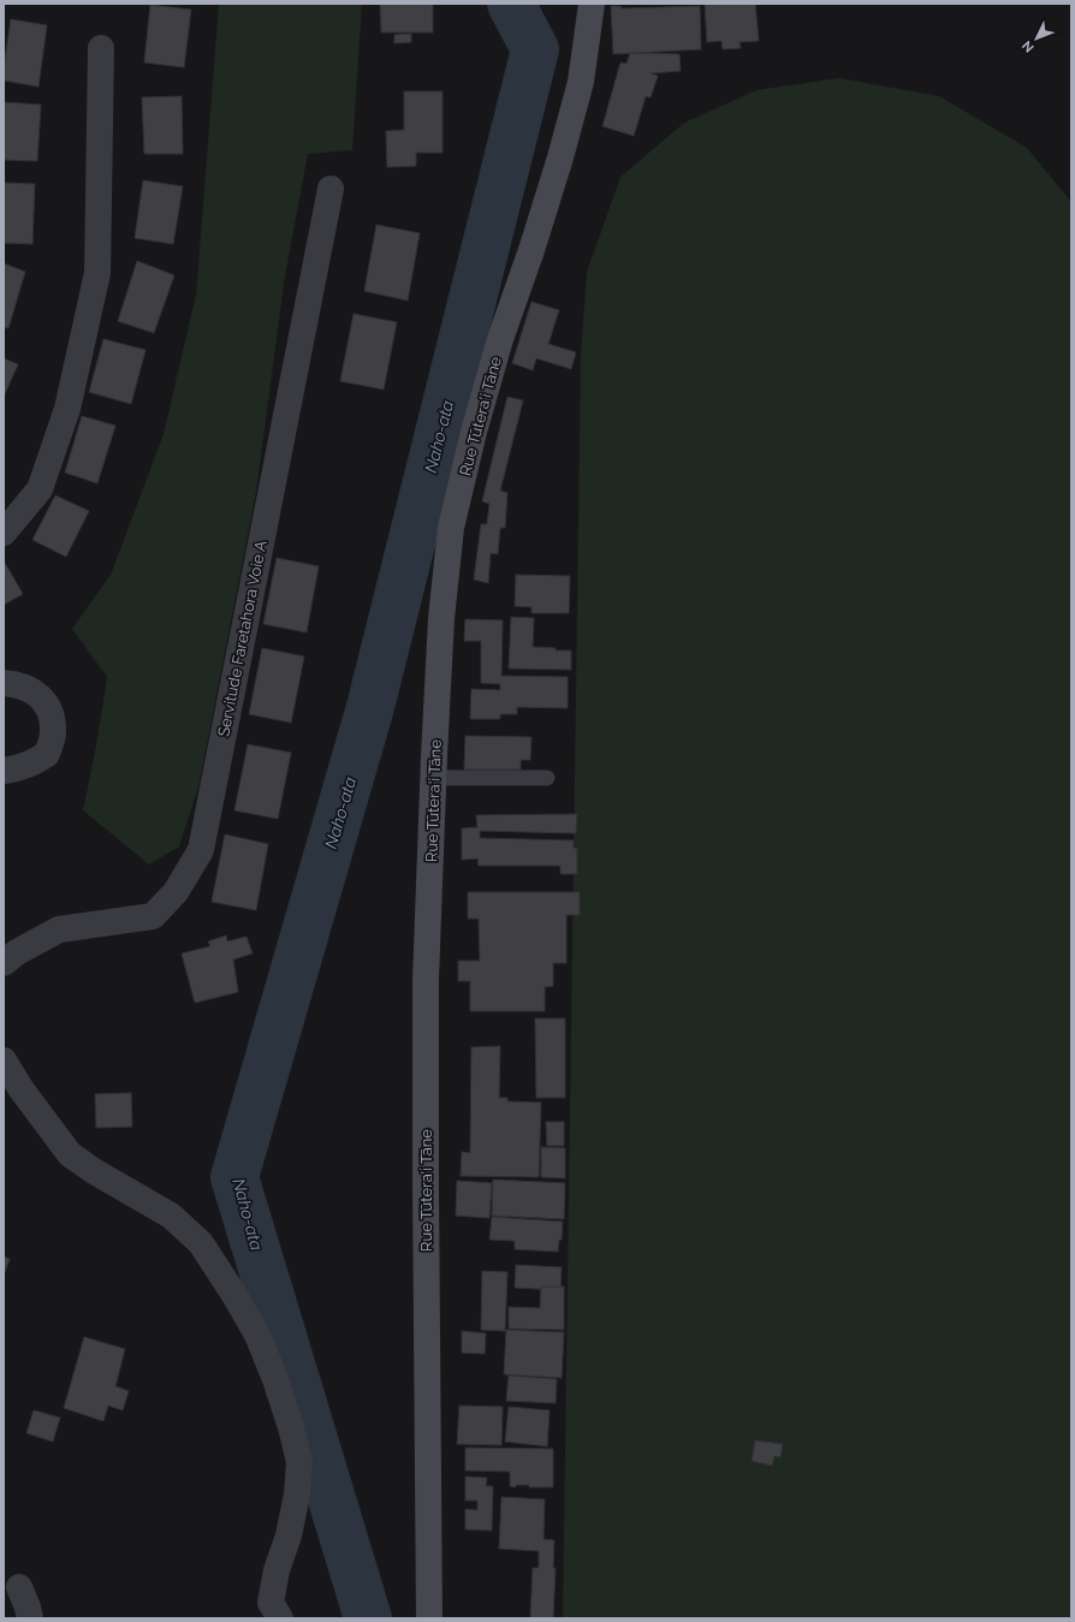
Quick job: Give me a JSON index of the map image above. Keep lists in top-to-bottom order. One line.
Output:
{"streets":{"street":["Rue Tūtera'i Tāne","Servitude Faretahora Voie A"]},"water":["Naho-ata"],"north":"bottom left"}
